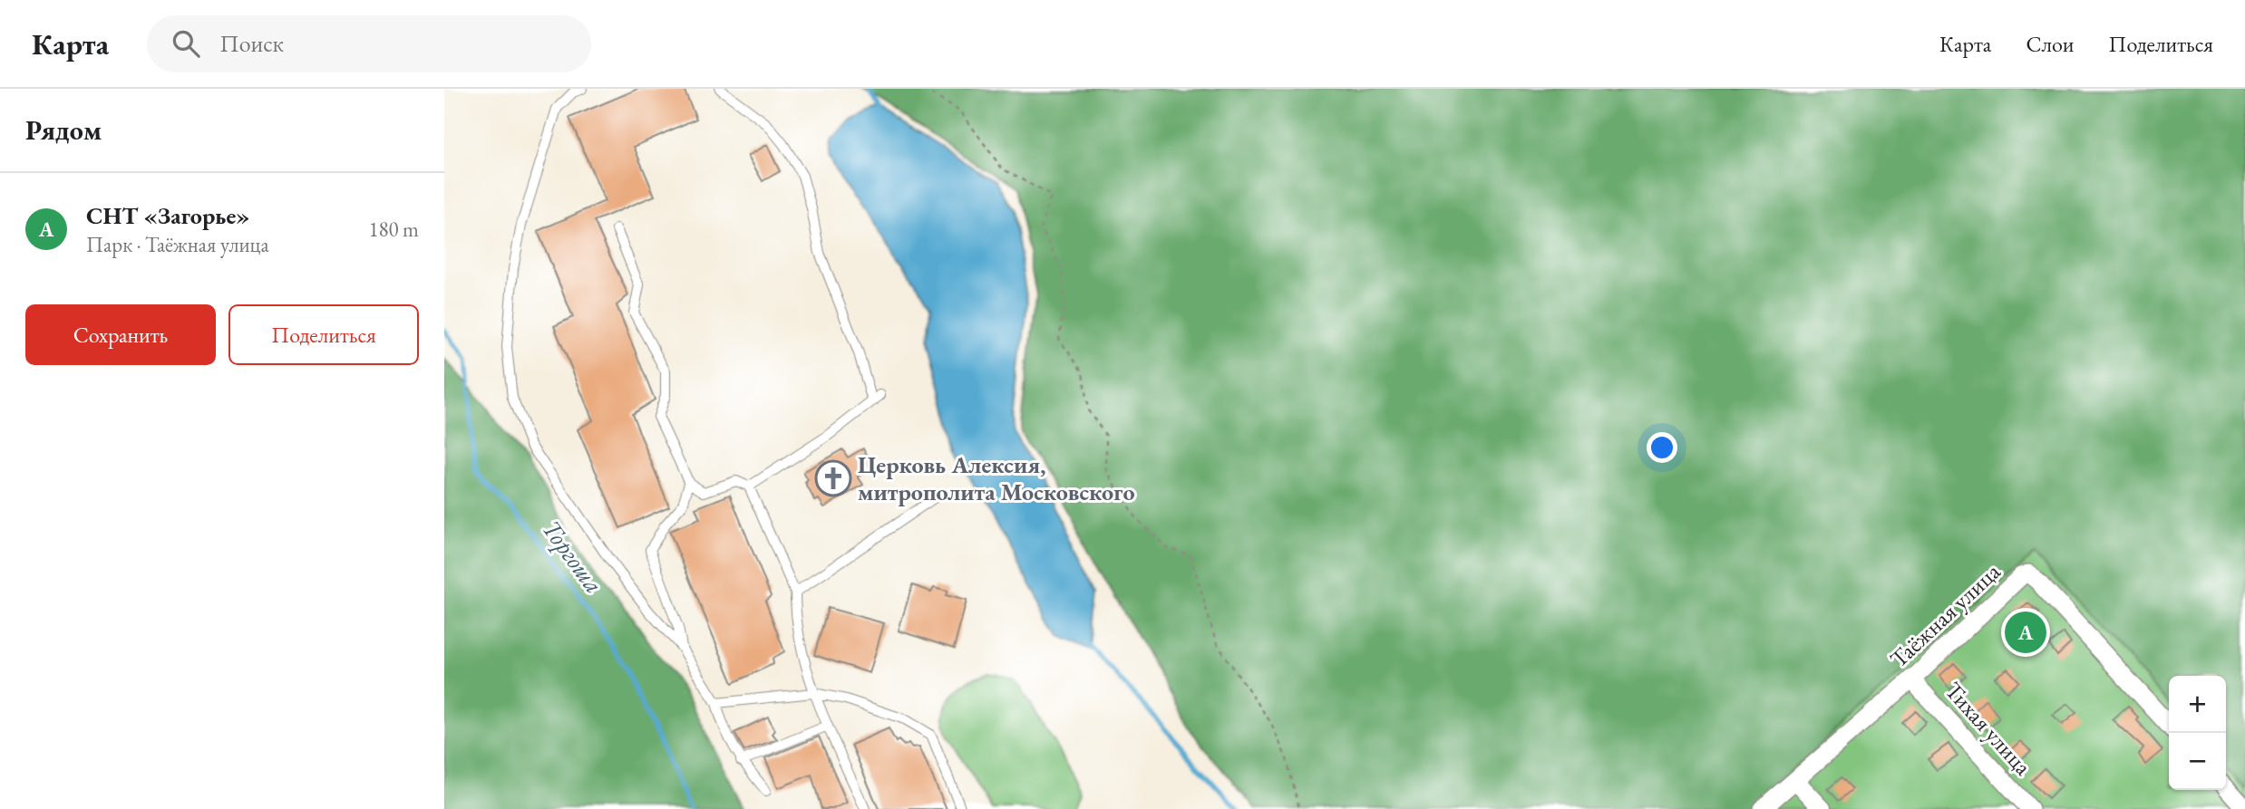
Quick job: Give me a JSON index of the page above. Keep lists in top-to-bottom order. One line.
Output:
{"streets":{"street":["Таёжная улица","Тихая улица"]},"crossings":[["Таёжная улица","Тихая улица"]],"water":["Торгоша"],"places":{"church":["Церковь Алексия, митрополита Московского"]},"page":{"header":"Карта","search":"Поиск","nav":["Карта","Слои","Поделиться"],"heading":"Рядом","list":[{"mark":"A","name":"СНТ «Загорье»","note":"Парк · Таёжная улица","value":"180 m"}],"buttons":["Сохранить","Поделиться"],"pins":"A","map_buttons":["+","−"]}}
